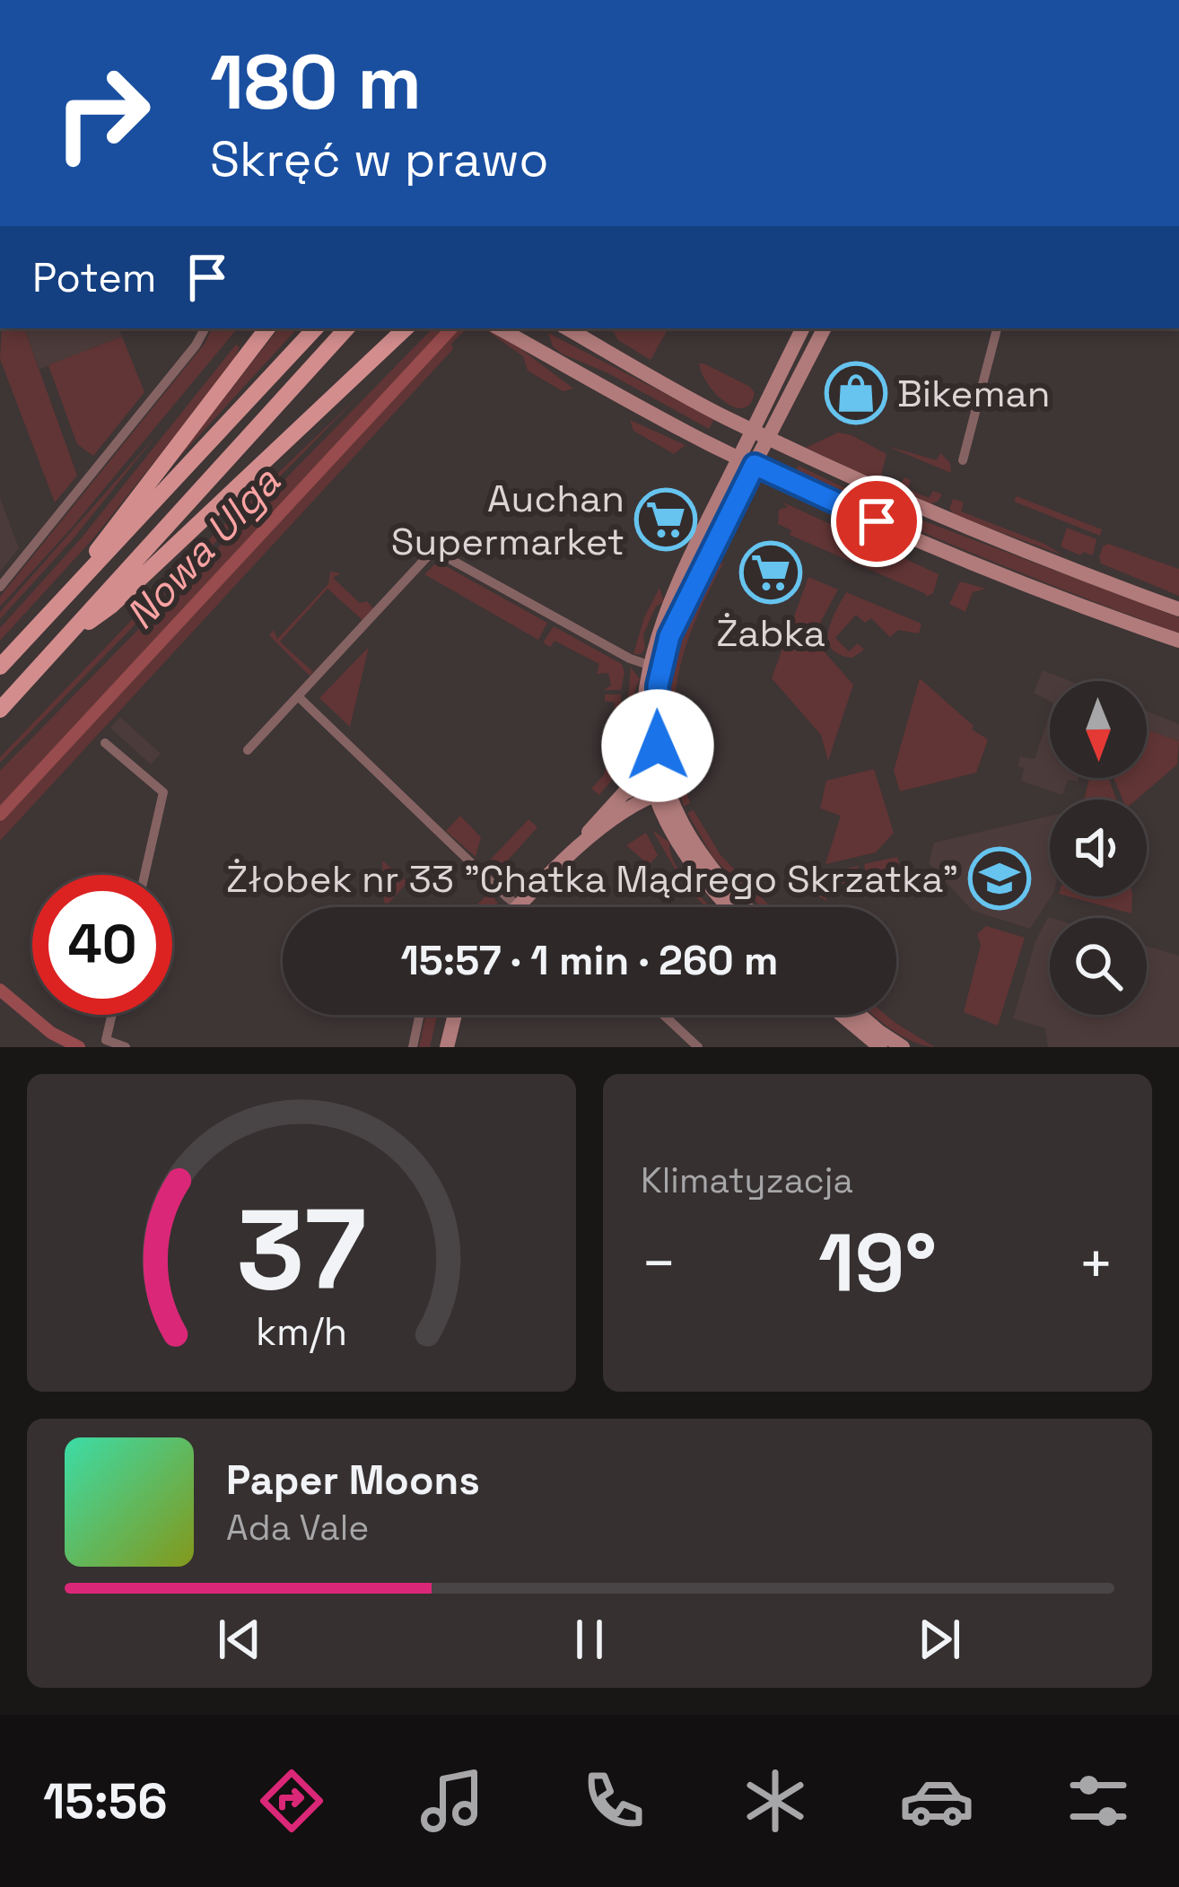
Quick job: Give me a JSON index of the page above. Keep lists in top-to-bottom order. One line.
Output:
{"water":["Nowa Ulga"],"places":{"shop":["Bikeman"],"supermarket":["Auchan Supermarket","Żabka"],"school or university":["Żłobek nr 33 \"Chatka Mądrego Skrzatka\""]},"north":"bottom","page":{"turn":["180 m","Skręć w prawo"],"then":"Potem","limit":"40","trip":"15:57 · 1 min · 260 m","tile":"Klimatyzacja","heat":["−","19°","+"],"song":["Paper Moons","Ada Vale"],"tabs":"15:56","gauge":["37","km/h"]}}
